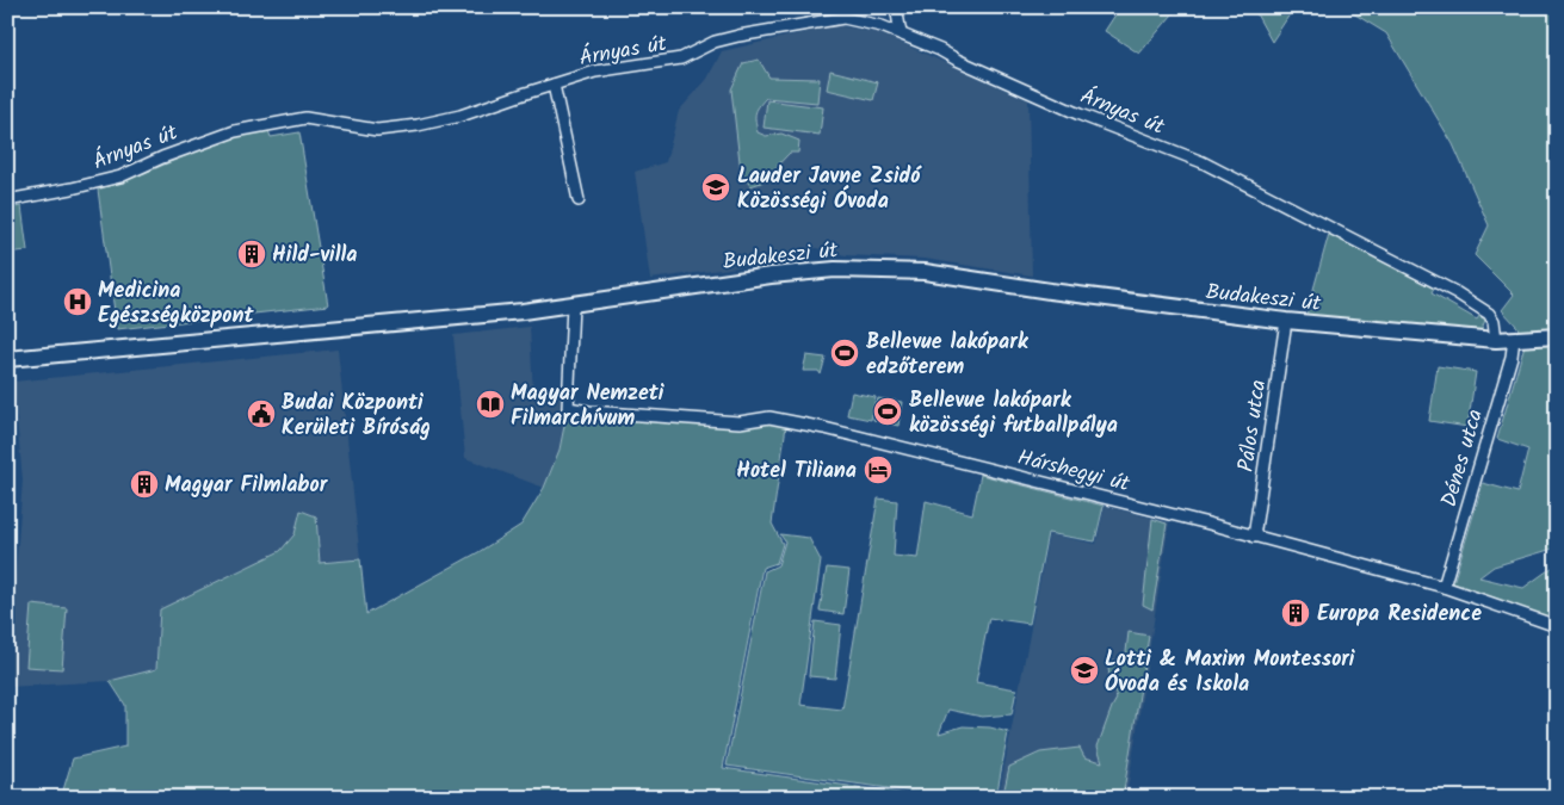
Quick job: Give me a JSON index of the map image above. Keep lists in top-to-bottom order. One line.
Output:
{"streets":{"main road":["Budakeszi út"],"street":["Árnyas út","Pálos utca","Dénes utca","Hárshegyi út"]},"crossings":[["Árnyas út","Budakeszi út"],["Budakeszi út","Pálos utca"],["Budakeszi út","Dénes utca"],["Budakeszi út","Hárshegyi út"],["Pálos utca","Hárshegyi út"],["Dénes utca","Hárshegyi út"]],"places":{"school or university":["Lauder Javne Zsidó Közösségi Óvoda","Lotti & Maxim Montessori Óvoda és Iskola"],"building":["Hild-villa","Magyar Filmlabor","Europa Residence"],"hospital":["Medicina Egészségközpont"],"sports":["Bellevue lakópark edzőterem","Bellevue lakópark közösségi futballpálya"],"library":["Magyar Nemzeti Filmarchívum"],"public building":["Budai Központi Kerületi Bíróság"],"hotel":["Hotel Tiliana"]}}
